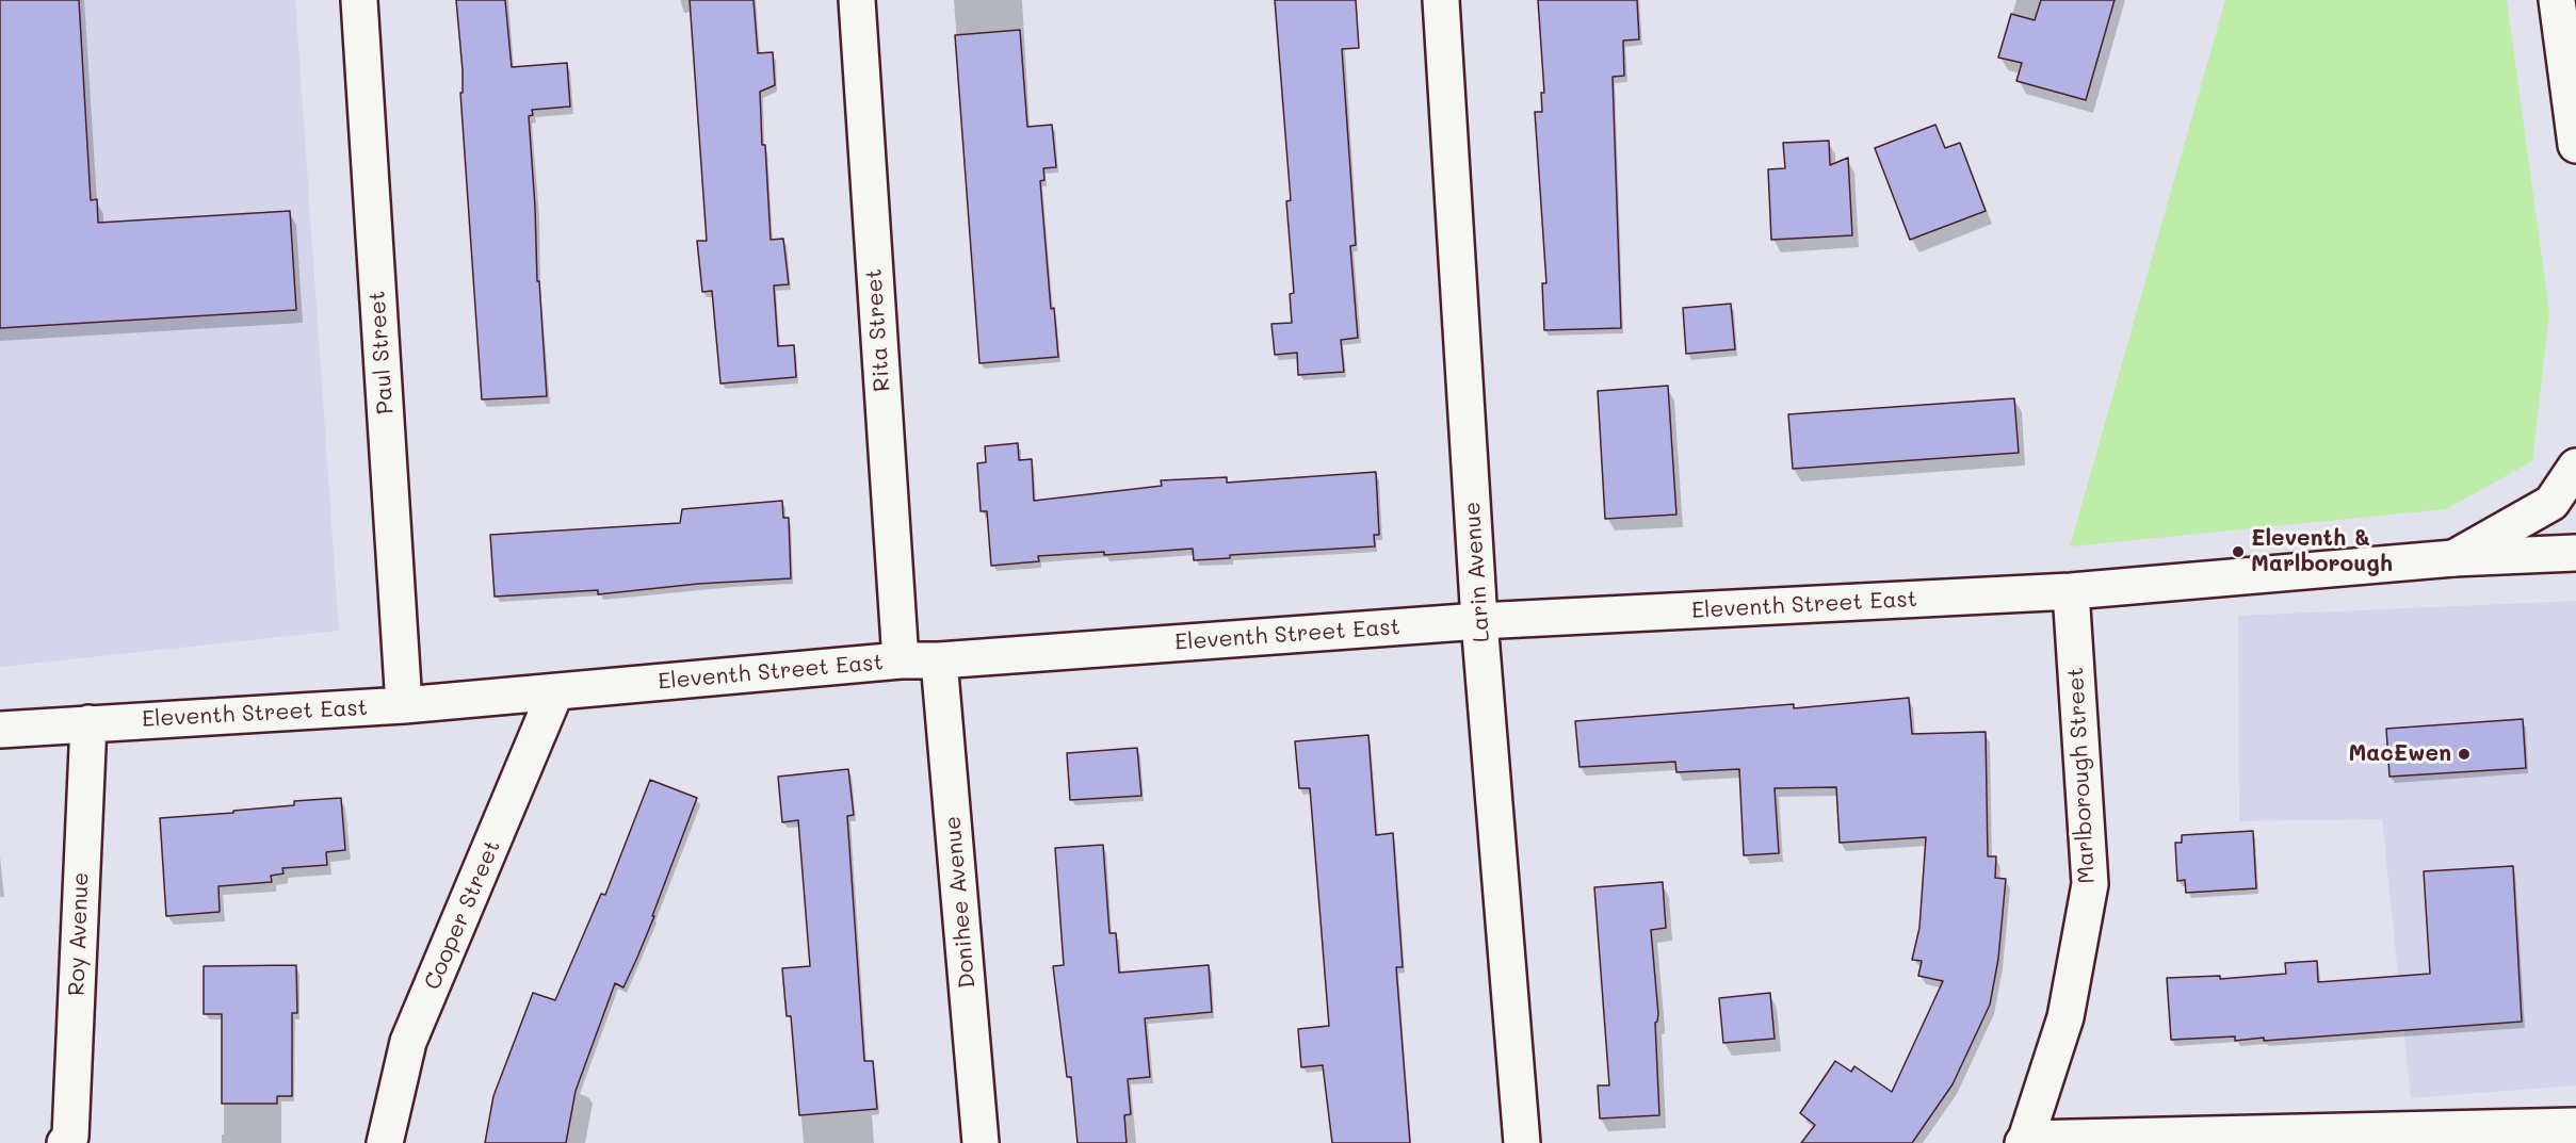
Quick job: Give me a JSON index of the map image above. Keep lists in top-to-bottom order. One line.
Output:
{"streets":{"street":["Rita Street","Paul Street","Larin Avenue","Eleventh Street East","Marlborough Street","Donihee Avenue","Cooper Street","Roy Avenue"]},"crossings":[["Rita Street","Eleventh Street East"],["Paul Street","Eleventh Street East"],["Larin Avenue","Eleventh Street East"],["Eleventh Street East","Marlborough Street"],["Eleventh Street East","Donihee Avenue"],["Eleventh Street East","Cooper Street"],["Eleventh Street East","Roy Avenue"]],"places":["Eleventh & Marlborough","MacEwen"]}
